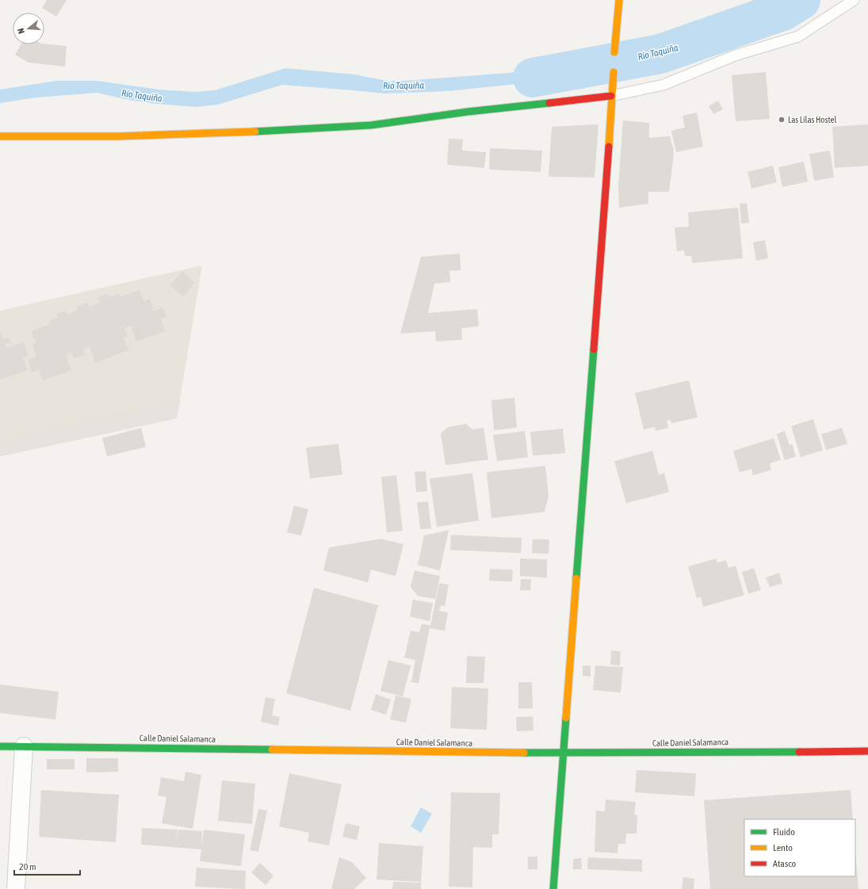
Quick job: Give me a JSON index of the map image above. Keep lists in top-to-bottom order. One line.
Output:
{"streets":{"street":["Calle Daniel Salamanca"]},"water":["Río Taquiña"],"places":["Las Lilas Hostel"],"legend":["Fluido","Lento","Atasco"],"scale_bar":"20 m","north":"left"}
